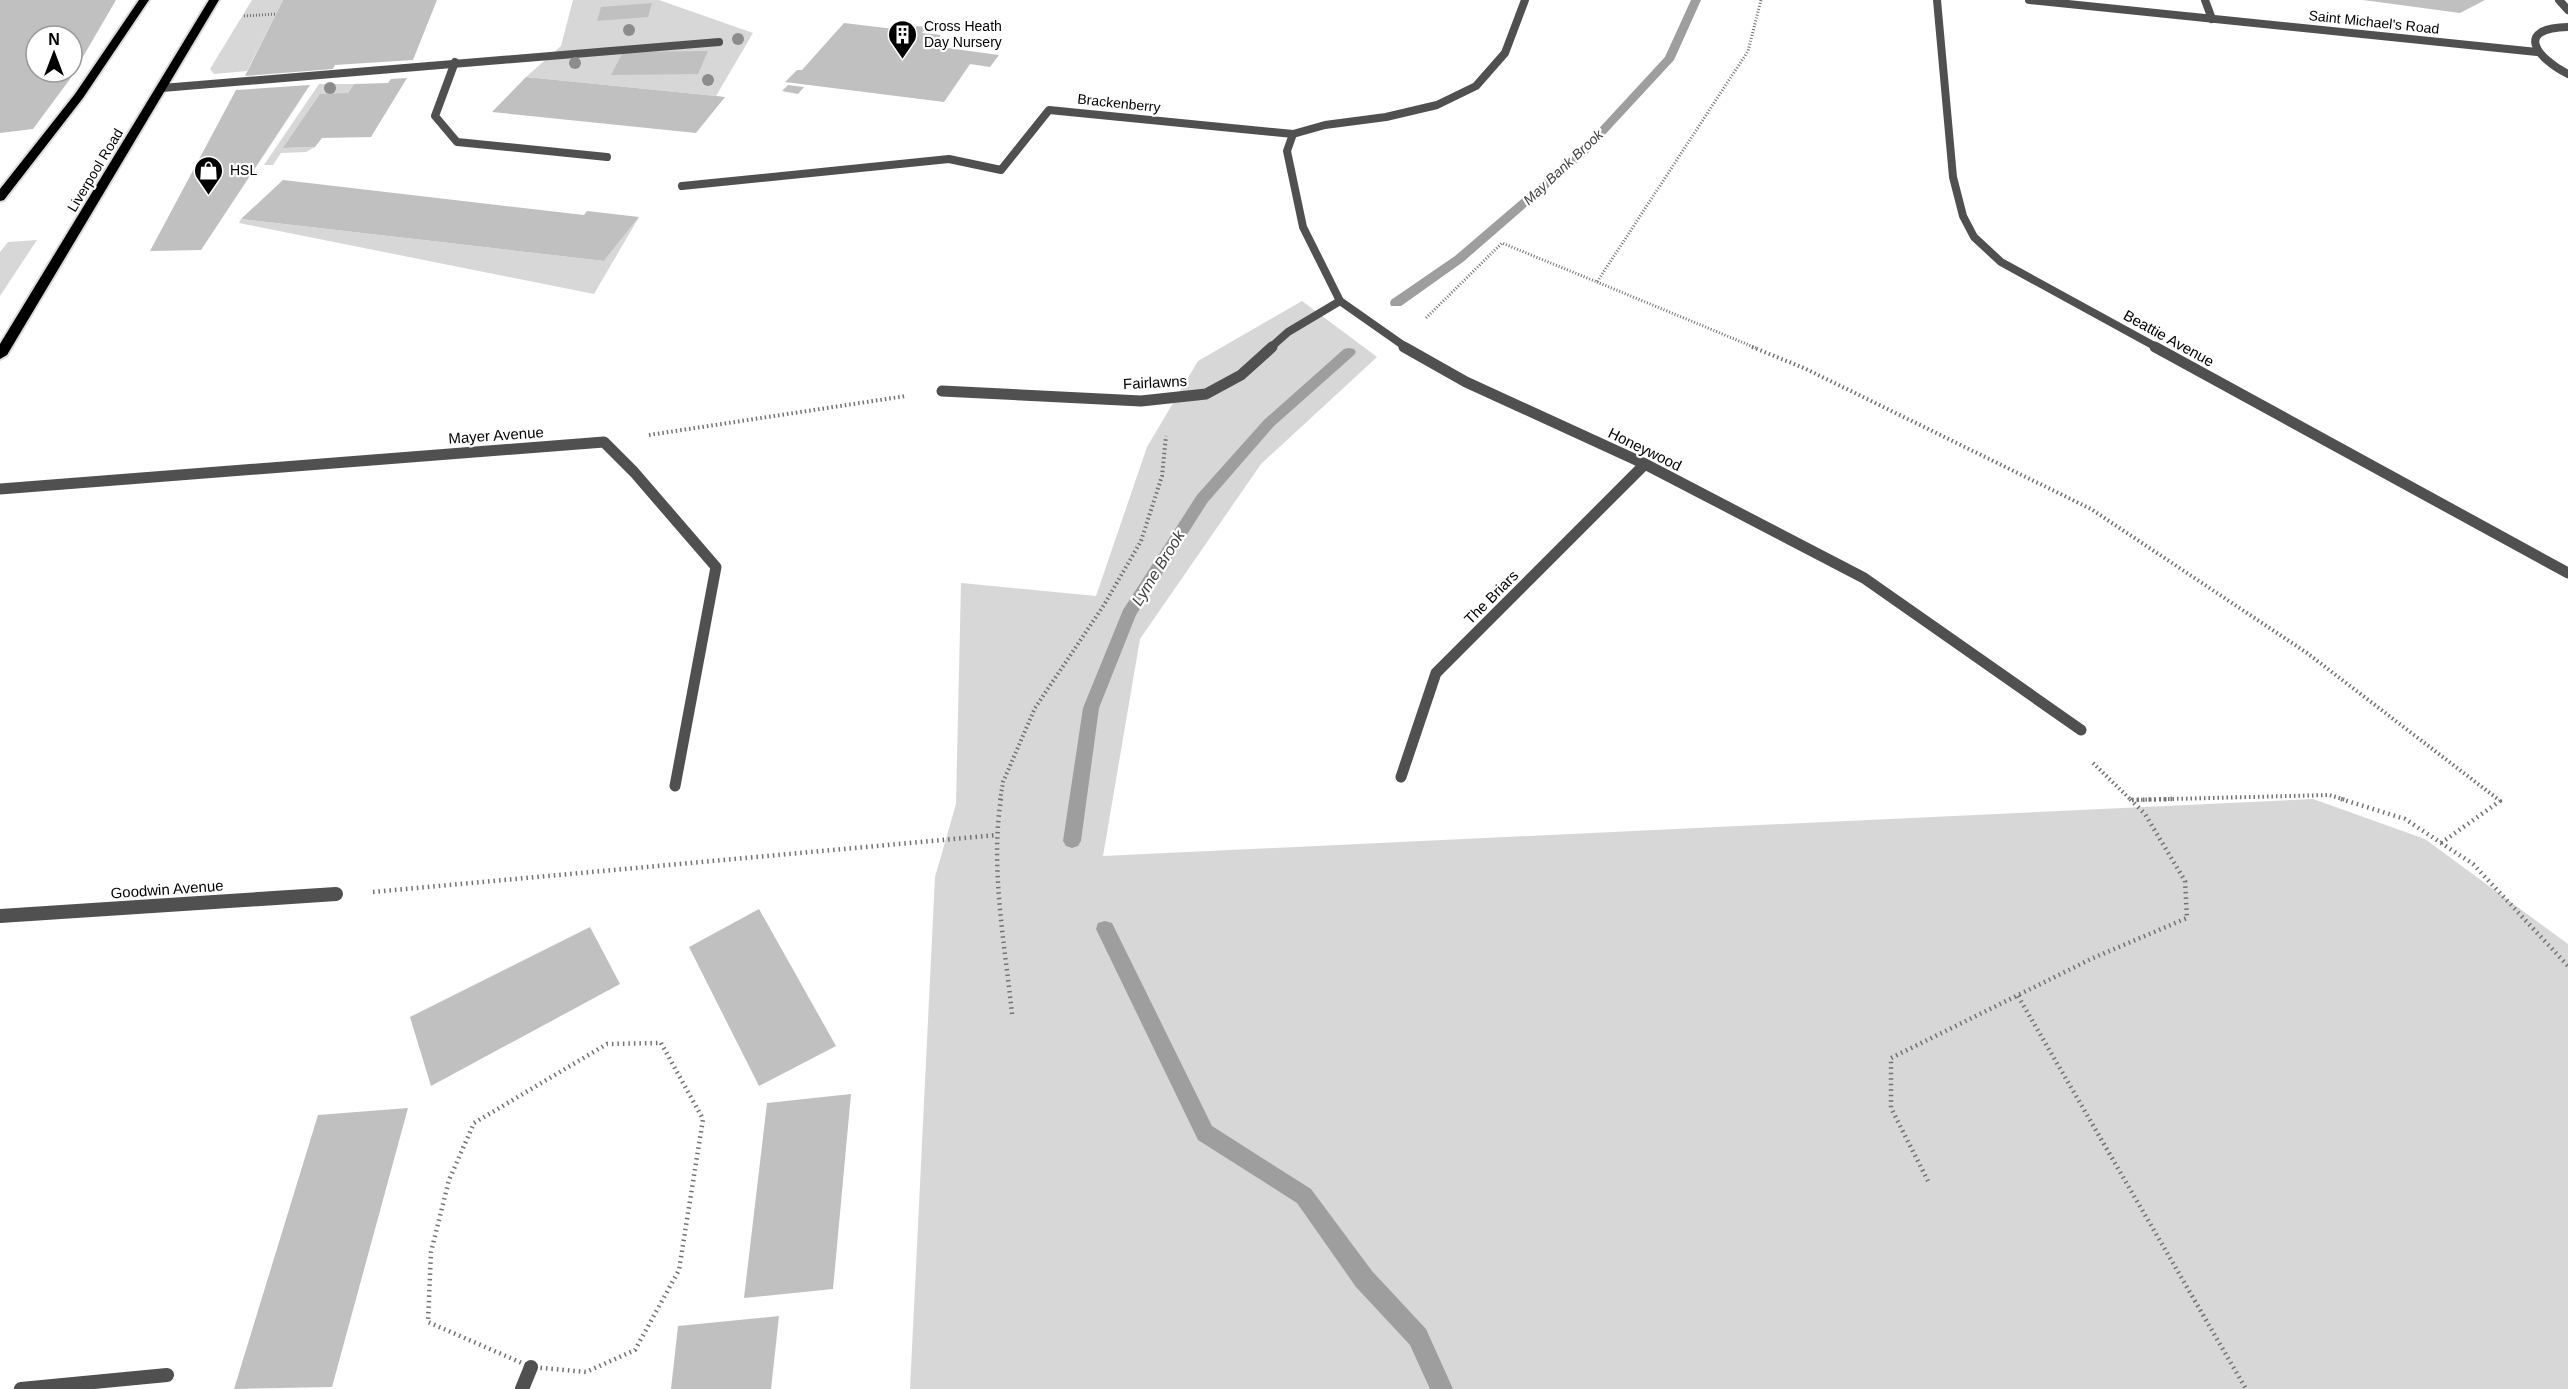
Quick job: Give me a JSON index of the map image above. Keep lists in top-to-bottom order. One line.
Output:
{"streets":{"highway":["Liverpool Road"],"street":["Saint Michael's Road","Brackenberry","Beattie Avenue","Fairlawns","Mayer Avenue","Honeywood","The Briars","Goodwin Avenue"]},"crossings":[["Brackenberry","Honeywood"],["Fairlawns","Honeywood"],["Honeywood","The Briars"]],"water":["May Bank Brook","Lyme Brook"],"places":{"building":["Cross Heath Day Nursery"],"shop":["HSL"]},"north":"top"}
